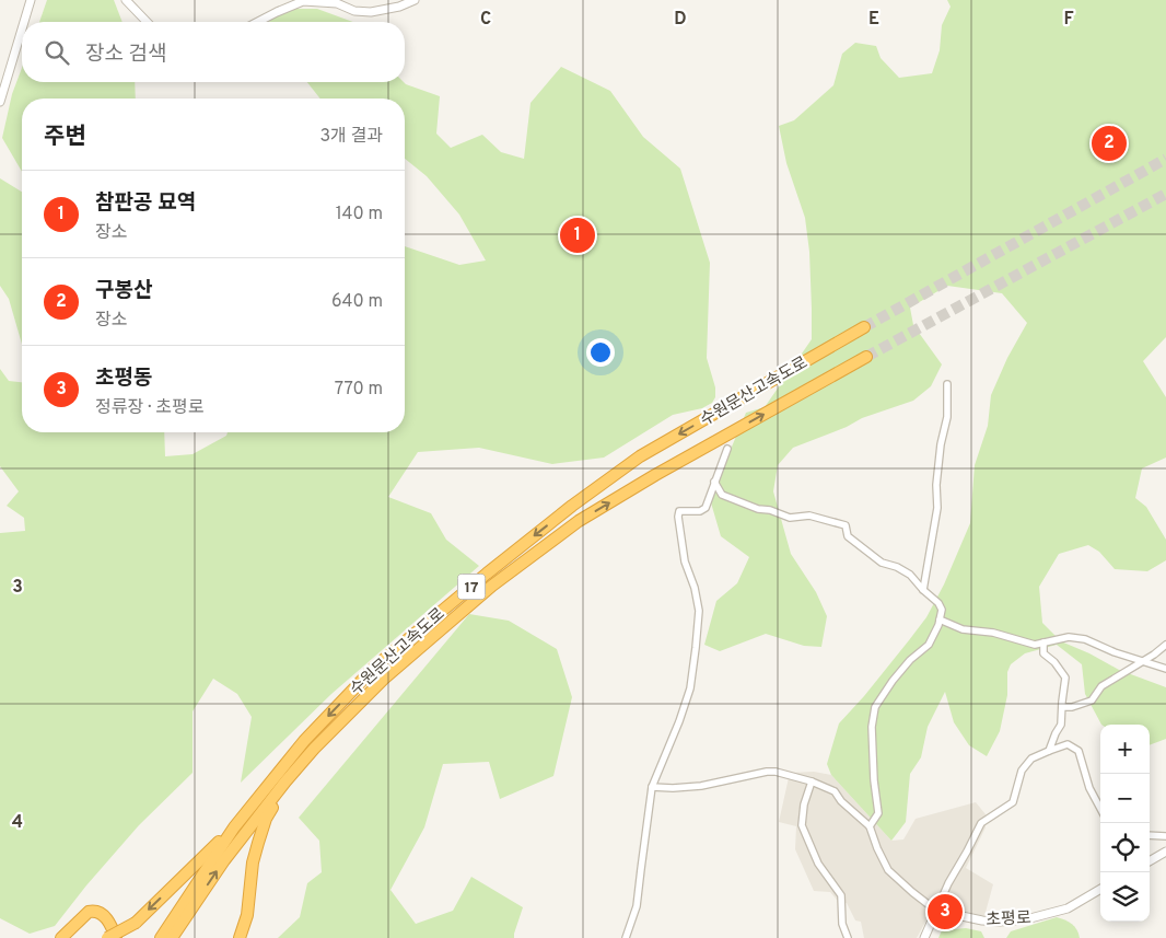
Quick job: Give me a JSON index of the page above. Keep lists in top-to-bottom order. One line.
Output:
{"streets":{"highway":["수원문산고속도로","17"],"street":["초평로"]},"page":{"search":"장소 검색","heading":["주변","3개 결과"],"pins":["2","1","3"],"list":[{"mark":"1","name":"참판공 묘역","note":"장소","value":"140 m"},{"mark":"2","name":"구봉산","note":"장소","value":"640 m"},{"mark":"3","name":"초평동","note":"정류장 · 초평로","value":"770 m"}],"map_buttons":["+","−"]},"grid":{"columns":["C","D","E","F"],"rows":["3","4"]}}
